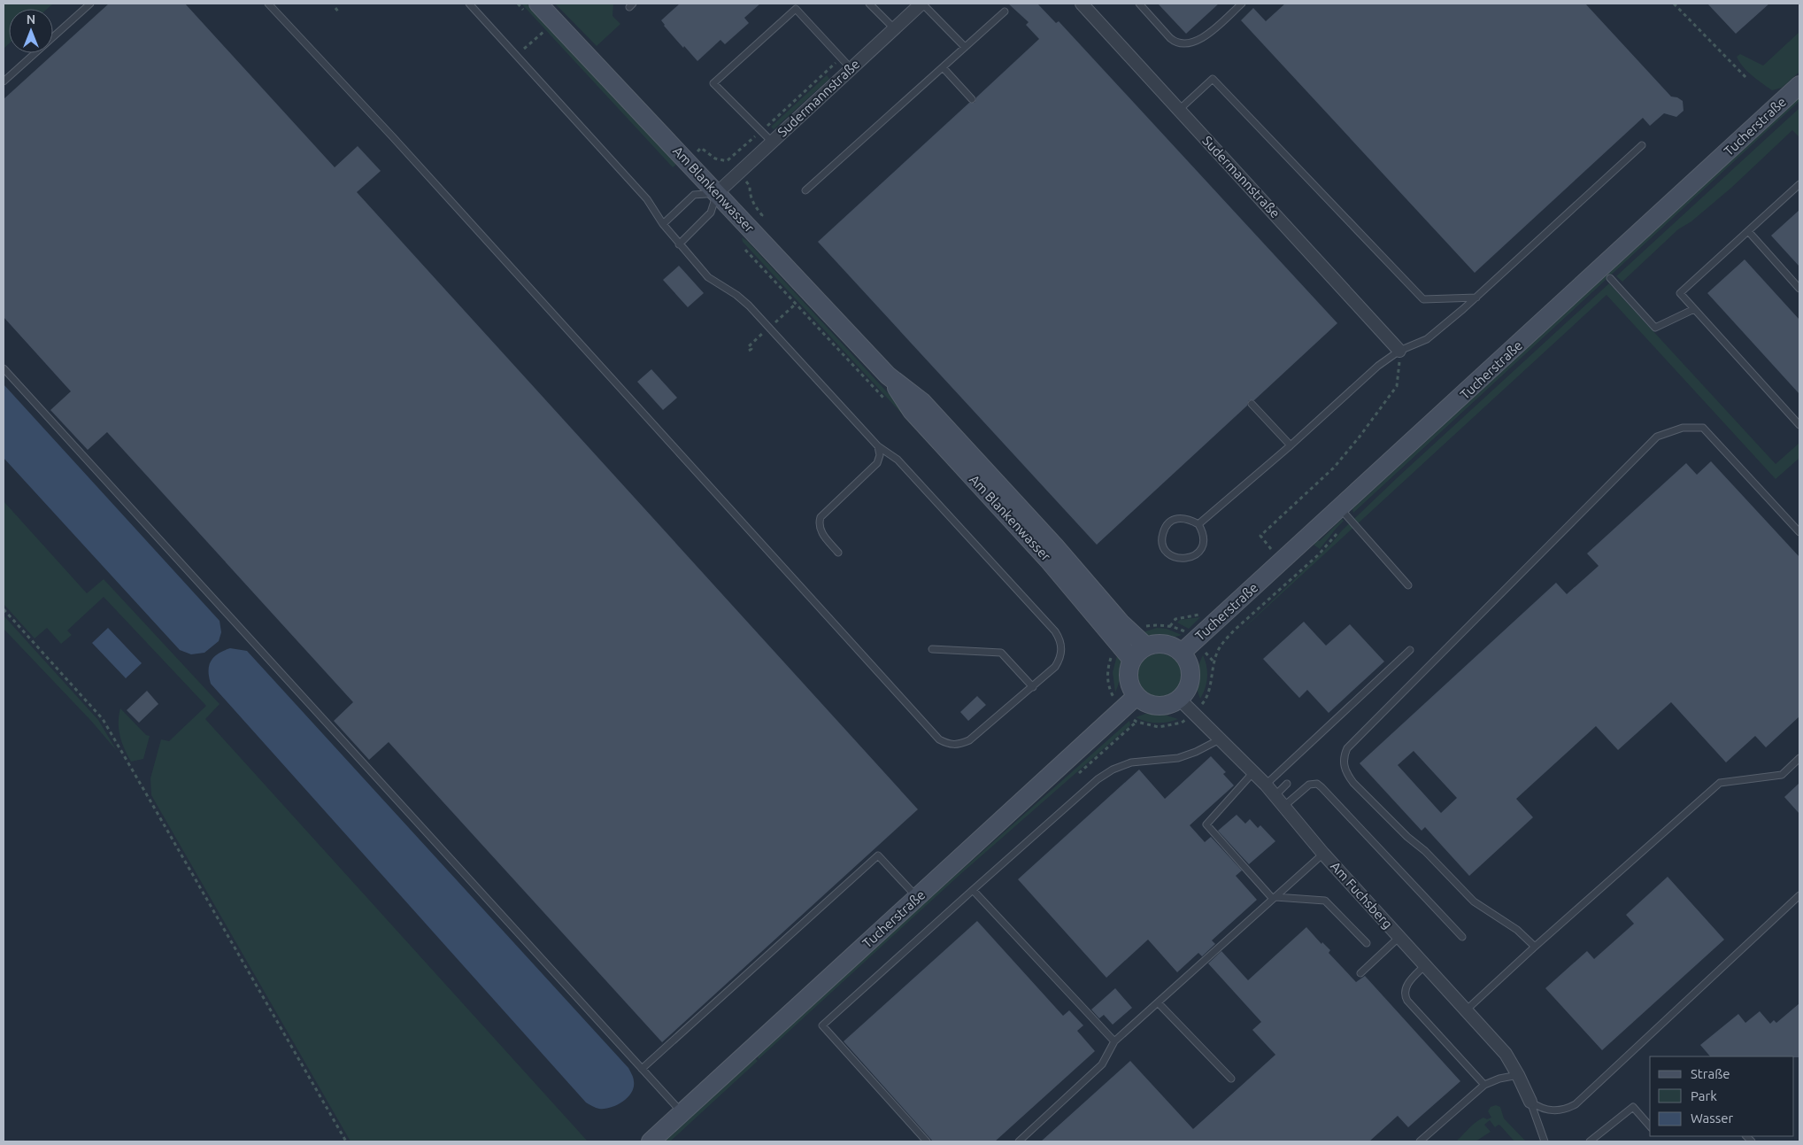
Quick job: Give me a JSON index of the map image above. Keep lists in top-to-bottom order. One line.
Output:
{"streets":{"main road":["Tucherstraße","Am Blankenwasser"],"street":["Sudermannstraße","Am Fuchsberg"]},"crossings":[["Sudermannstraße","Am Blankenwasser"],["Tucherstraße","Am Blankenwasser"],["Tucherstraße","Am Fuchsberg"],["Am Blankenwasser","Am Fuchsberg"]],"legend":["Straße","Park","Wasser"],"north":"top"}
